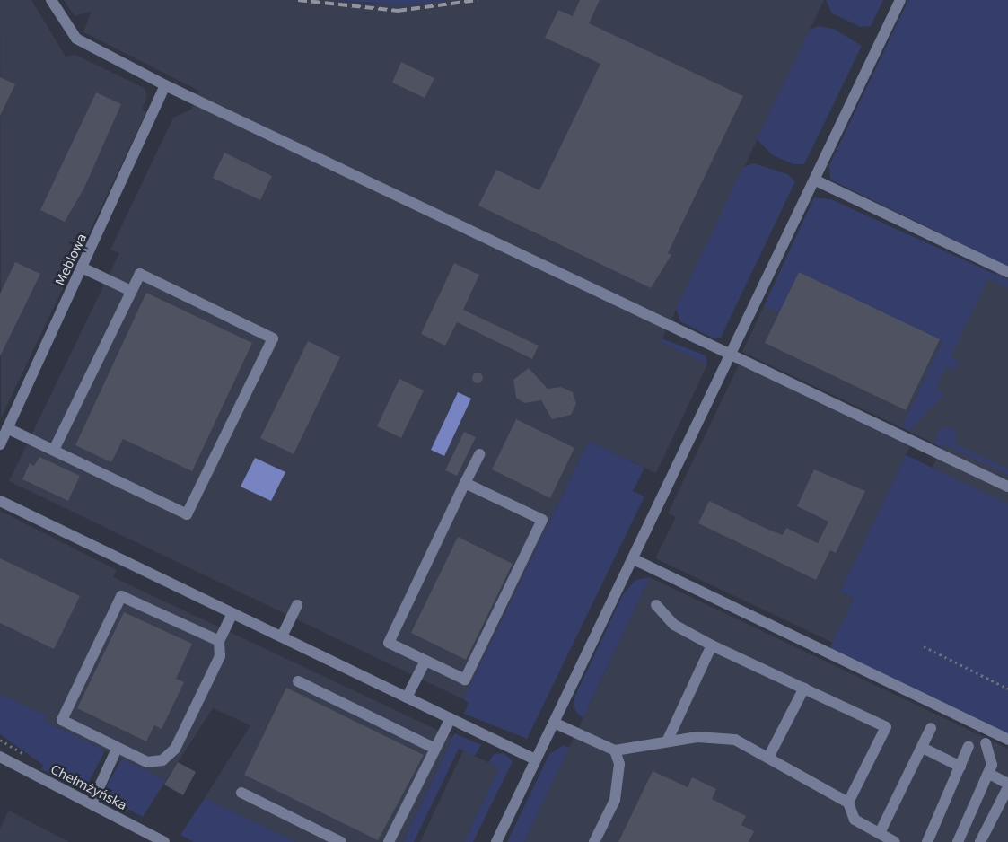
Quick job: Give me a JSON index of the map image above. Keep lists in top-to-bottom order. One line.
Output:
{"streets":{"street":["Meblowa","Chełmżyńska"]}}
